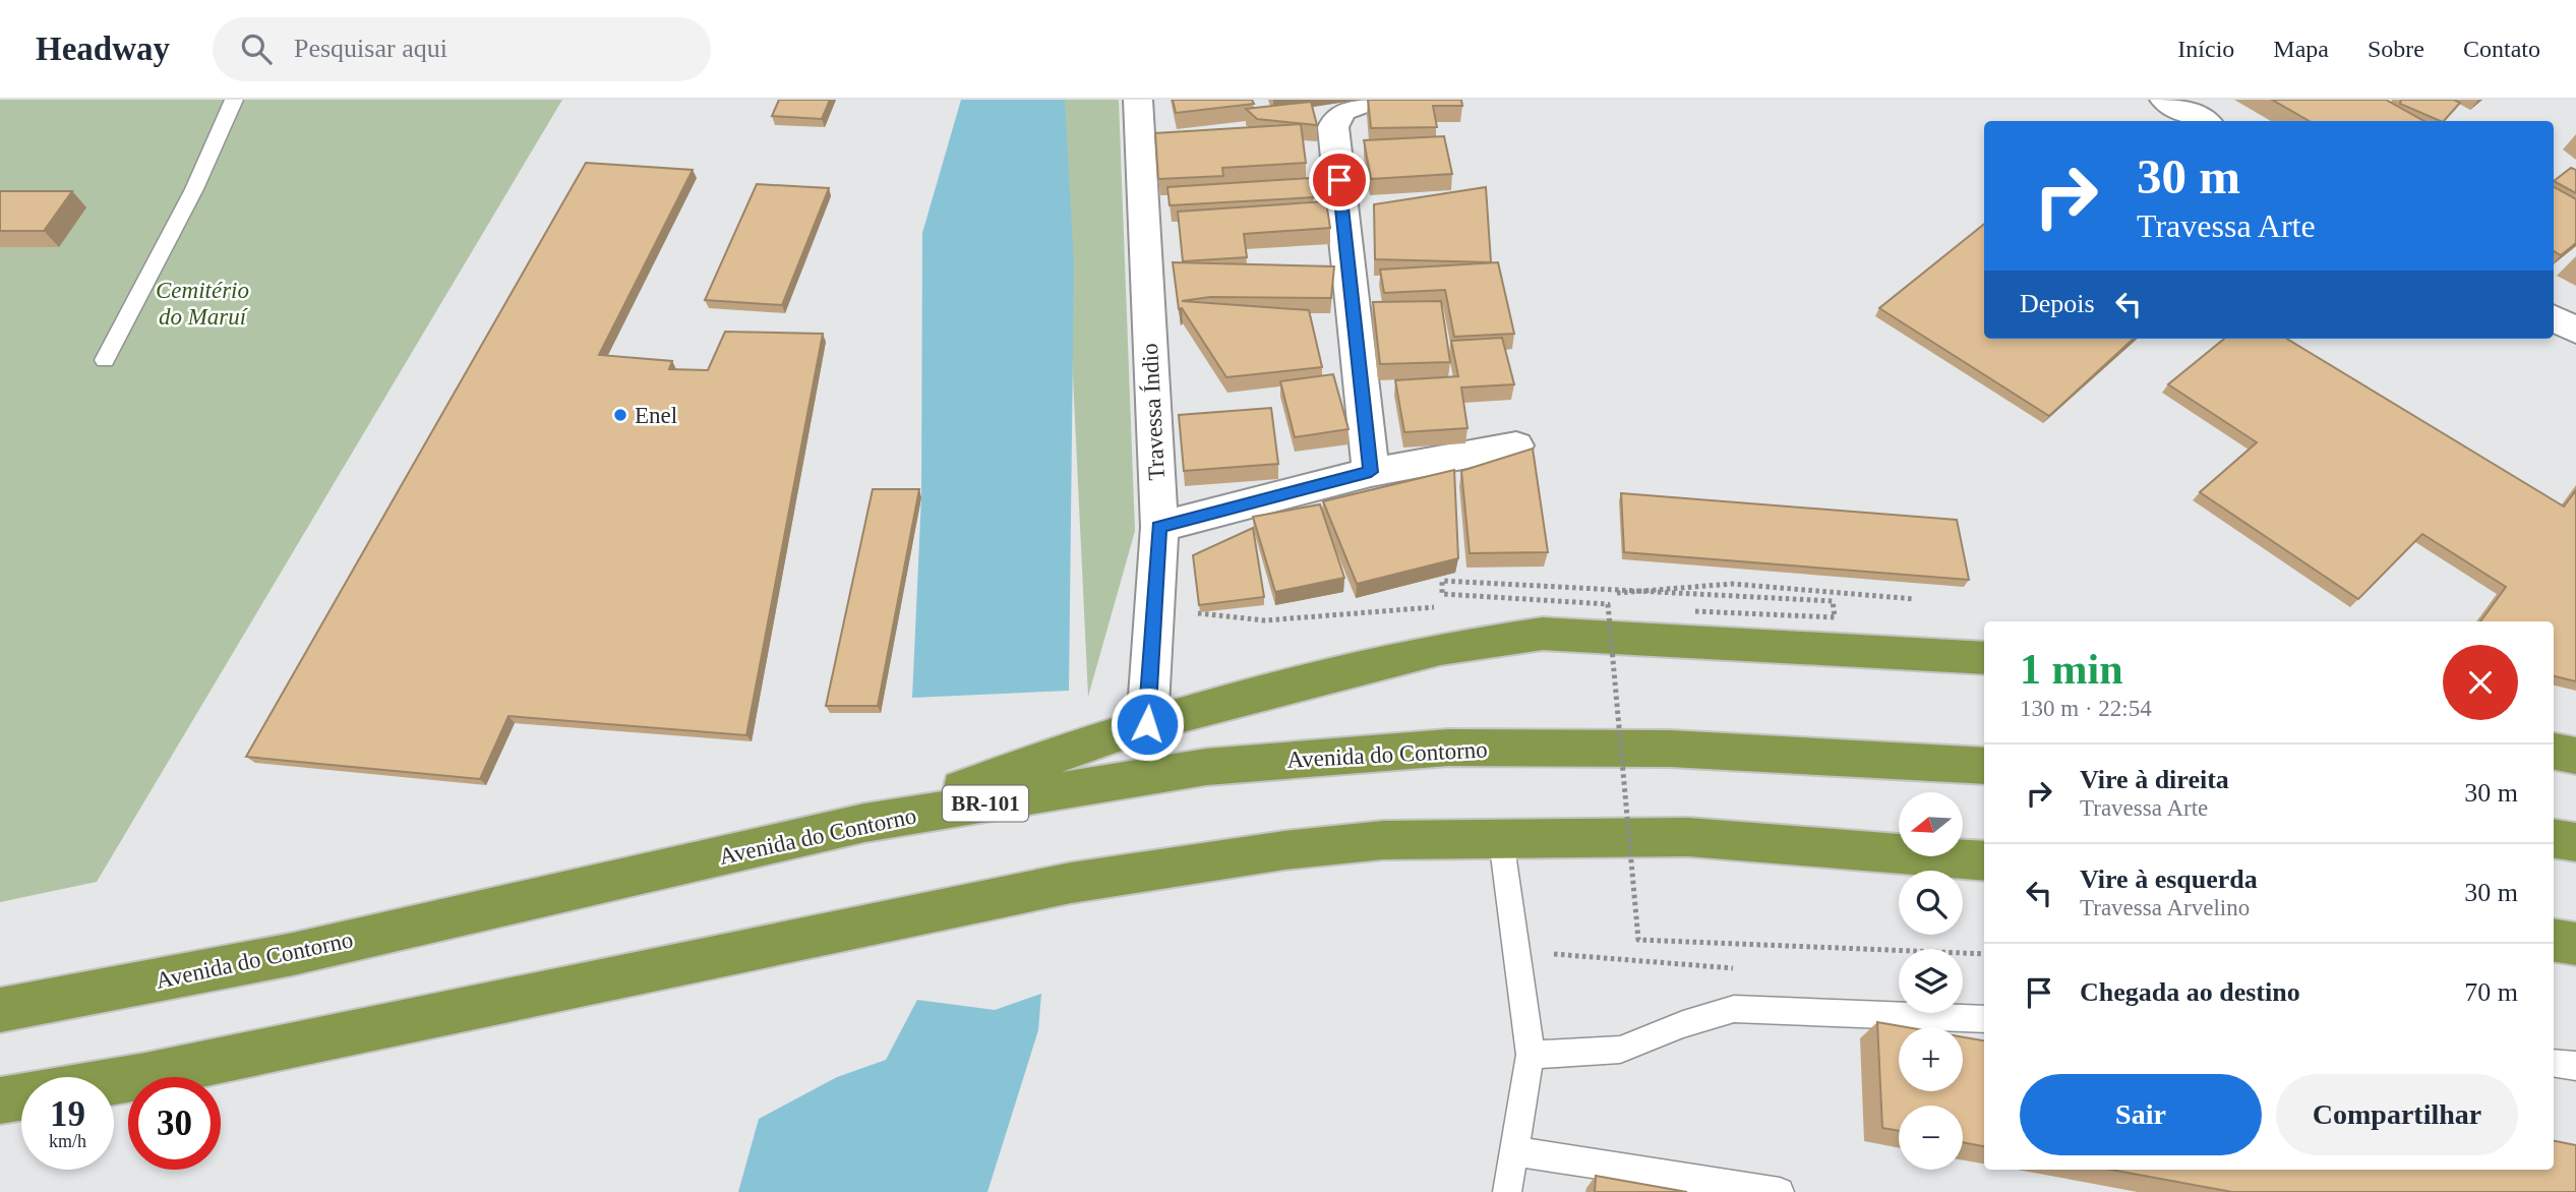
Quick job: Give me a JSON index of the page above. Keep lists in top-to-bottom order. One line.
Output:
{"streets":{"highway":["Avenida do Contorno","BR-101"],"street":["Travessa Índio"]},"parks":["Cemitério do Maruí"],"places":["Enel"],"north":"left","page":{"header":"Headway","search":"Pesquisar aqui","nav":["Início","Mapa","Sobre","Contato"],"turn":["30 m","Travessa Arte"],"then":"Depois","heading":["1 min","130 m · 22:54"],"list":[{"name":"Vire à direita","note":"Travessa Arte","value":"30 m"},{"name":"Vire à esquerda","note":"Travessa Arvelino","value":"30 m"},{"name":"Chegada ao destino","value":"70 m"}],"map_buttons":["+","−"],"buttons":["Sair","Compartilhar"],"speed":"19 km/h","limit":"30"}}
